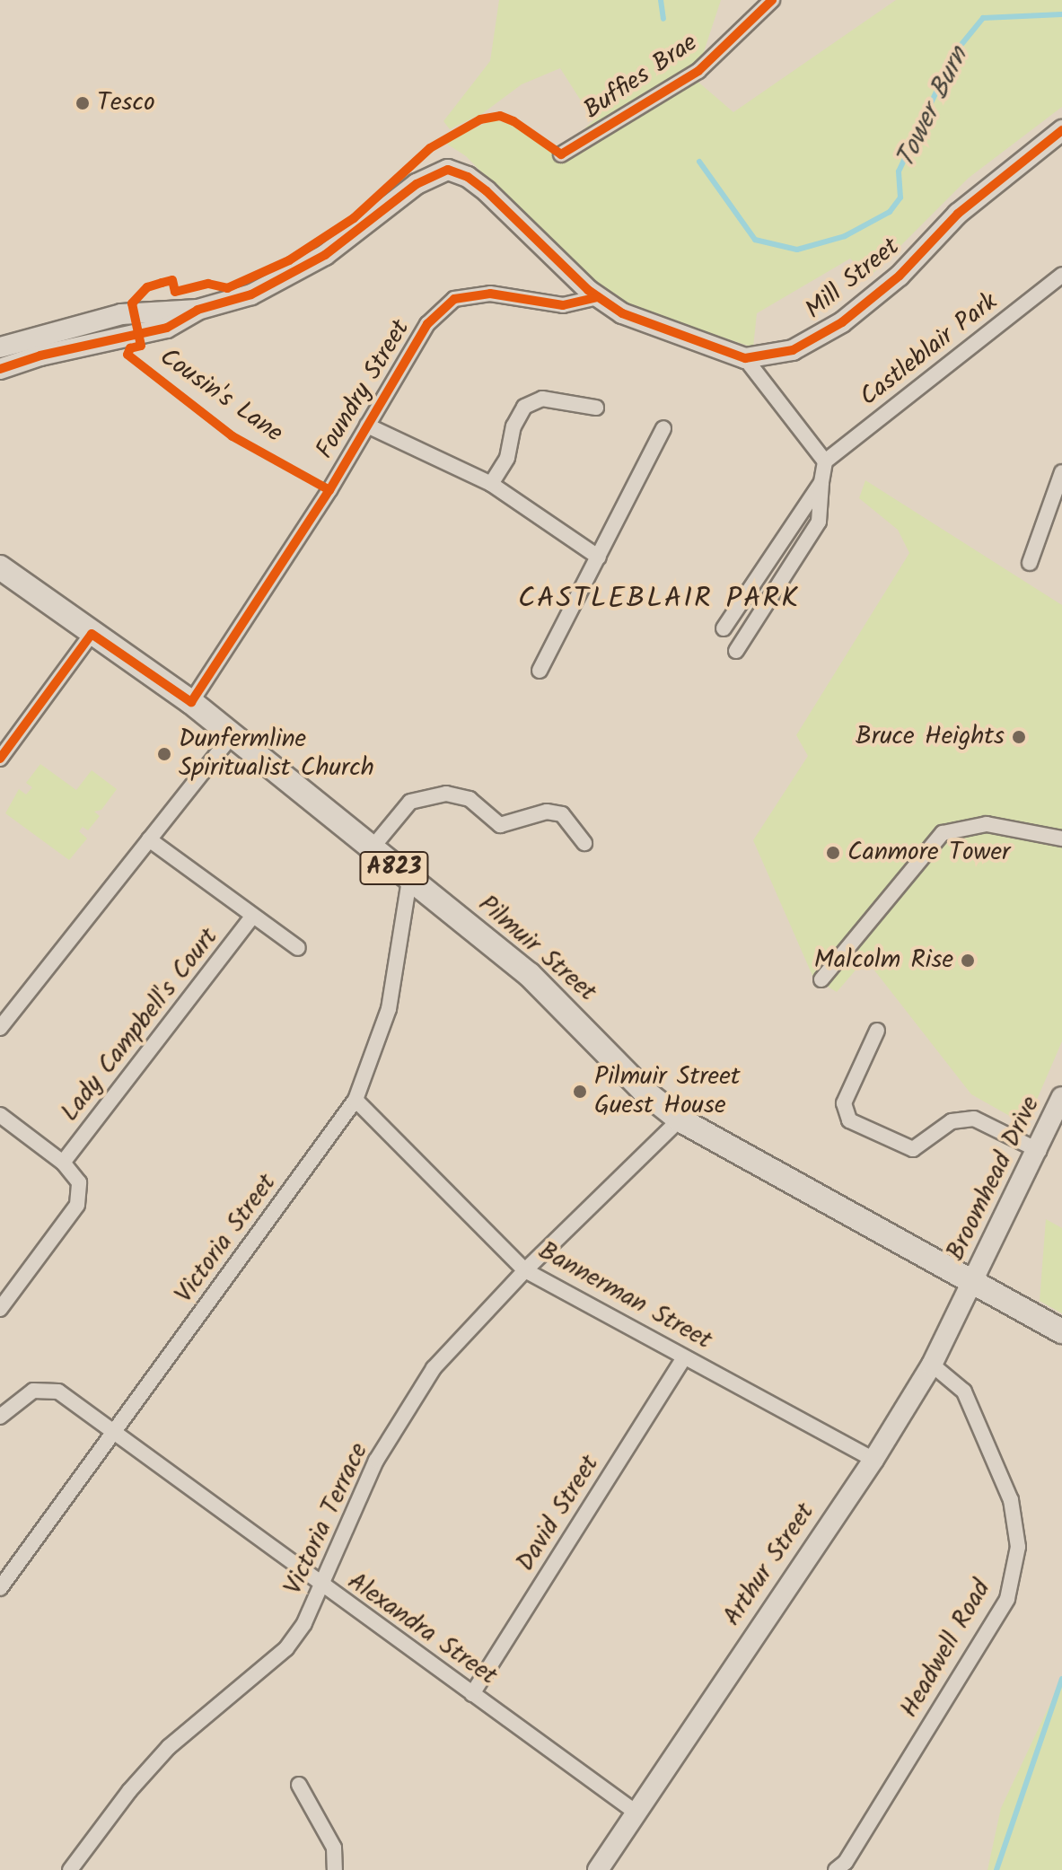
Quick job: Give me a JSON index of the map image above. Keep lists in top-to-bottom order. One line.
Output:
{"streets":{"main road":["A823","Pilmuir Street"],"street":["Buffies Brae","Mill Street","Castleblair Park","Foundry Street","Lady Campbell's Court","Broomhead Drive","Victoria Street","Bannerman Street","David Street","Victoria Terrace","Arthur Street","Alexandra Street","Headwell Road"],"cycle path":["Cousin's Lane"]},"crossings":[["Mill Street","Foundry Street"],["Foundry Street","Pilmuir Street"],["Pilmuir Street","Broomhead Drive"],["Pilmuir Street","Victoria Street"],["Pilmuir Street","Victoria Terrace"],["Pilmuir Street","Arthur Street"],["Broomhead Drive","Arthur Street"],["Victoria Street","Bannerman Street"],["Victoria Street","Alexandra Street"],["Bannerman Street","David Street"],["Bannerman Street","Victoria Terrace"],["Bannerman Street","Arthur Street"],["David Street","Alexandra Street"],["Victoria Terrace","Alexandra Street"],["Arthur Street","Alexandra Street"],["Arthur Street","Headwell Road"]],"districts":["CASTLEBLAIR PARK"],"water":["Tower Burn"],"places":["Tesco","Bruce Heights","Dunfermline Spiritualist Church","Canmore Tower","Malcolm Rise","Pilmuir Street Guest House"]}
